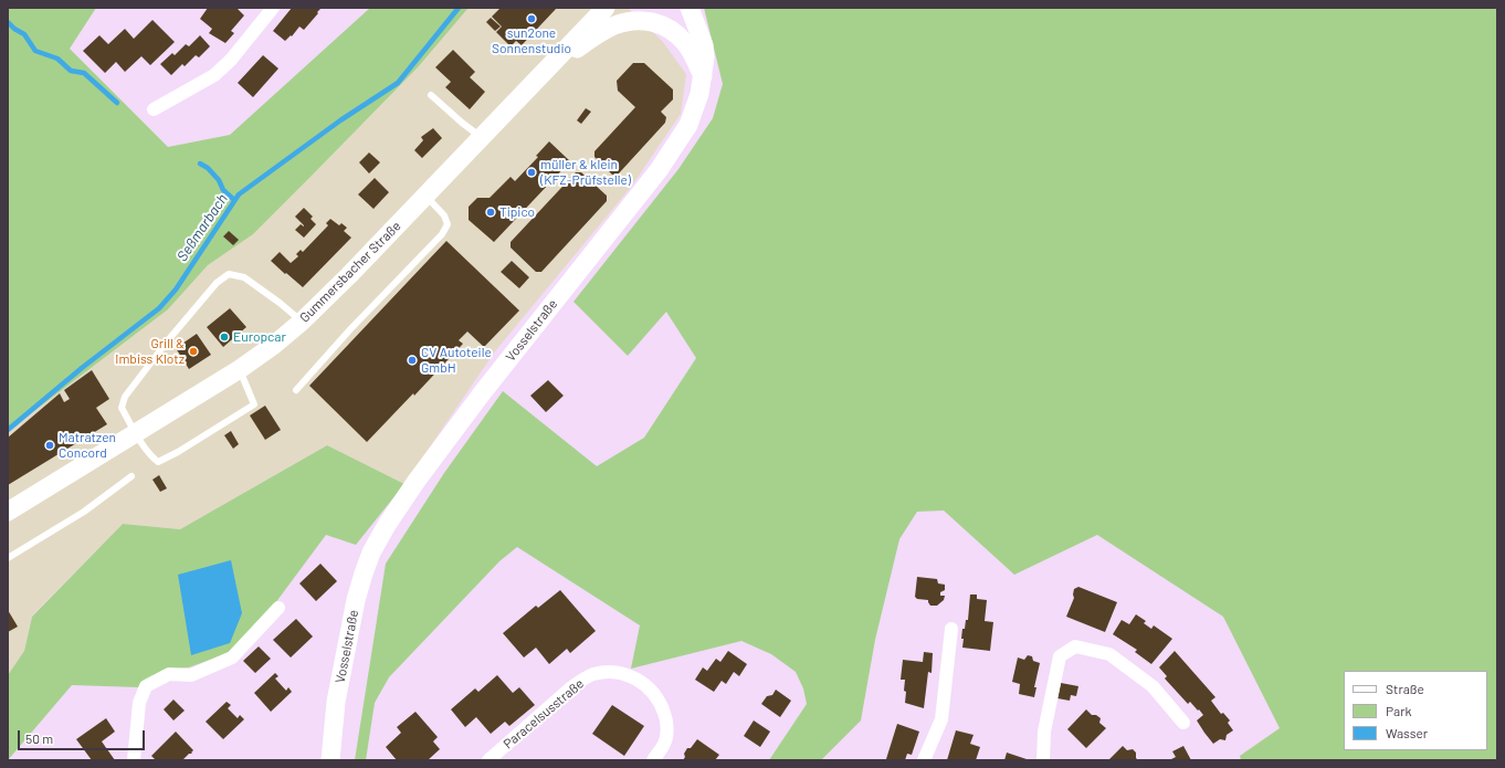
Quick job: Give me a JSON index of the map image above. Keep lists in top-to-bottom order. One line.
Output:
{"streets":{"street":["Gummersbacher Straße","Vosselstraße","Paracelsusstraße"]},"water":["Seßmarbach"],"places":["sun2one Sonnenstudio","müller & klein (KFZ-Prüfstelle)","Tipico","Europcar","Grill & Imbiss Klotz","CV Autoteile GmbH","Matratzen Concord"],"legend":["Straße","Park","Wasser"],"scale_bar":"50 m"}
